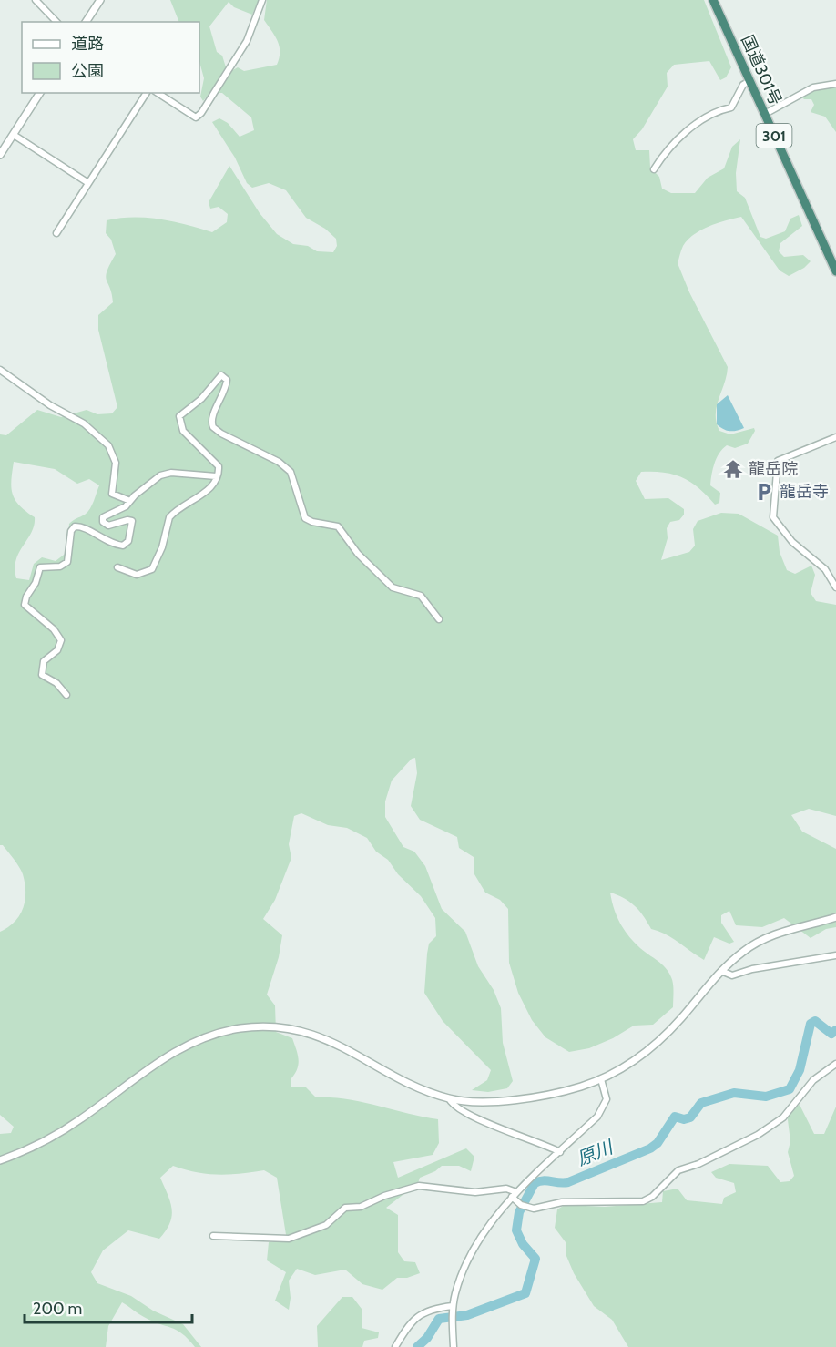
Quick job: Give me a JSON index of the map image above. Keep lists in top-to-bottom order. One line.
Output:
{"streets":{"highway":["国道301号","301"]},"water":["原川"],"places":{"temple":["龍岳院"],"parking":["龍岳寺"]},"legend":["道路","公園"],"scale_bar":"200 m"}
